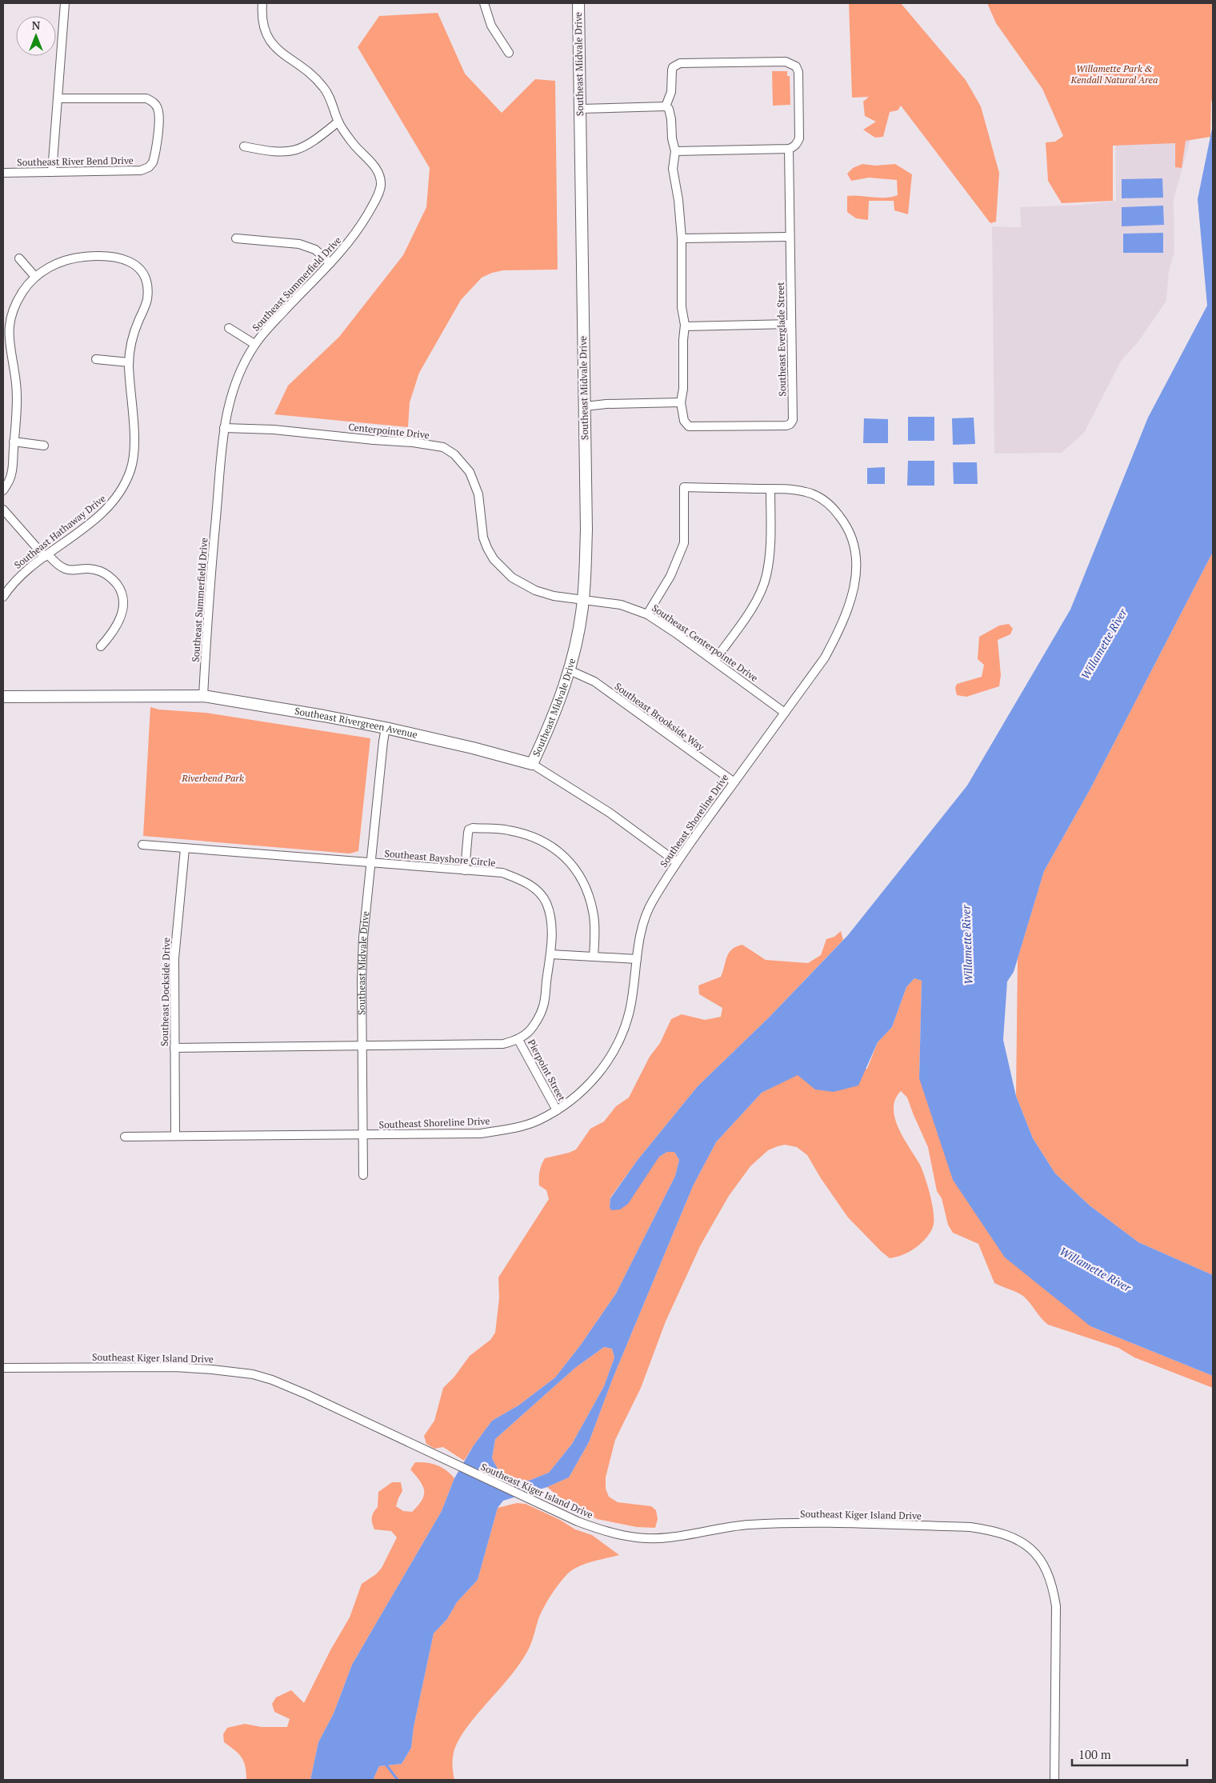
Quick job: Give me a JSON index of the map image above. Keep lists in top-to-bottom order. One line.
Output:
{"streets":{"street":["Southeast Midvale Drive","Southeast River Bend Drive","Southeast Summerfield Drive","Southeast Everglade Street","Centerpointe Drive","Southeast Hathaway Drive","Southeast Centerpointe Drive","Southeast Brookside Way","Southeast Rivergreen Avenue","Southeast Shoreline Drive","Southeast Bayshore Circle","Southeast Dockside Drive","Pierpoint Street","Southeast Kiger Island Drive"]},"crossings":[["Southeast Midvale Drive","Centerpointe Drive"],["Southeast Midvale Drive","Southeast Centerpointe Drive"],["Southeast Midvale Drive","Southeast Brookside Way"],["Southeast Midvale Drive","Southeast Rivergreen Avenue"],["Southeast Midvale Drive","Southeast Shoreline Drive"],["Southeast Midvale Drive","Southeast Bayshore Circle"],["Southeast Summerfield Drive","Centerpointe Drive"],["Southeast Summerfield Drive","Southeast Rivergreen Avenue"],["Centerpointe Drive","Southeast Centerpointe Drive"],["Southeast Centerpointe Drive","Southeast Shoreline Drive"],["Southeast Brookside Way","Southeast Shoreline Drive"],["Southeast Rivergreen Avenue","Southeast Shoreline Drive"],["Southeast Shoreline Drive","Southeast Dockside Drive"],["Southeast Shoreline Drive","Pierpoint Street"],["Southeast Bayshore Circle","Southeast Dockside Drive"],["Southeast Bayshore Circle","Pierpoint Street"]],"water":["Willamette River"],"parks":["Willamette Park & Kendall Natural Area","Riverbend Park"],"scale_bar":"100 m","north":"top"}
